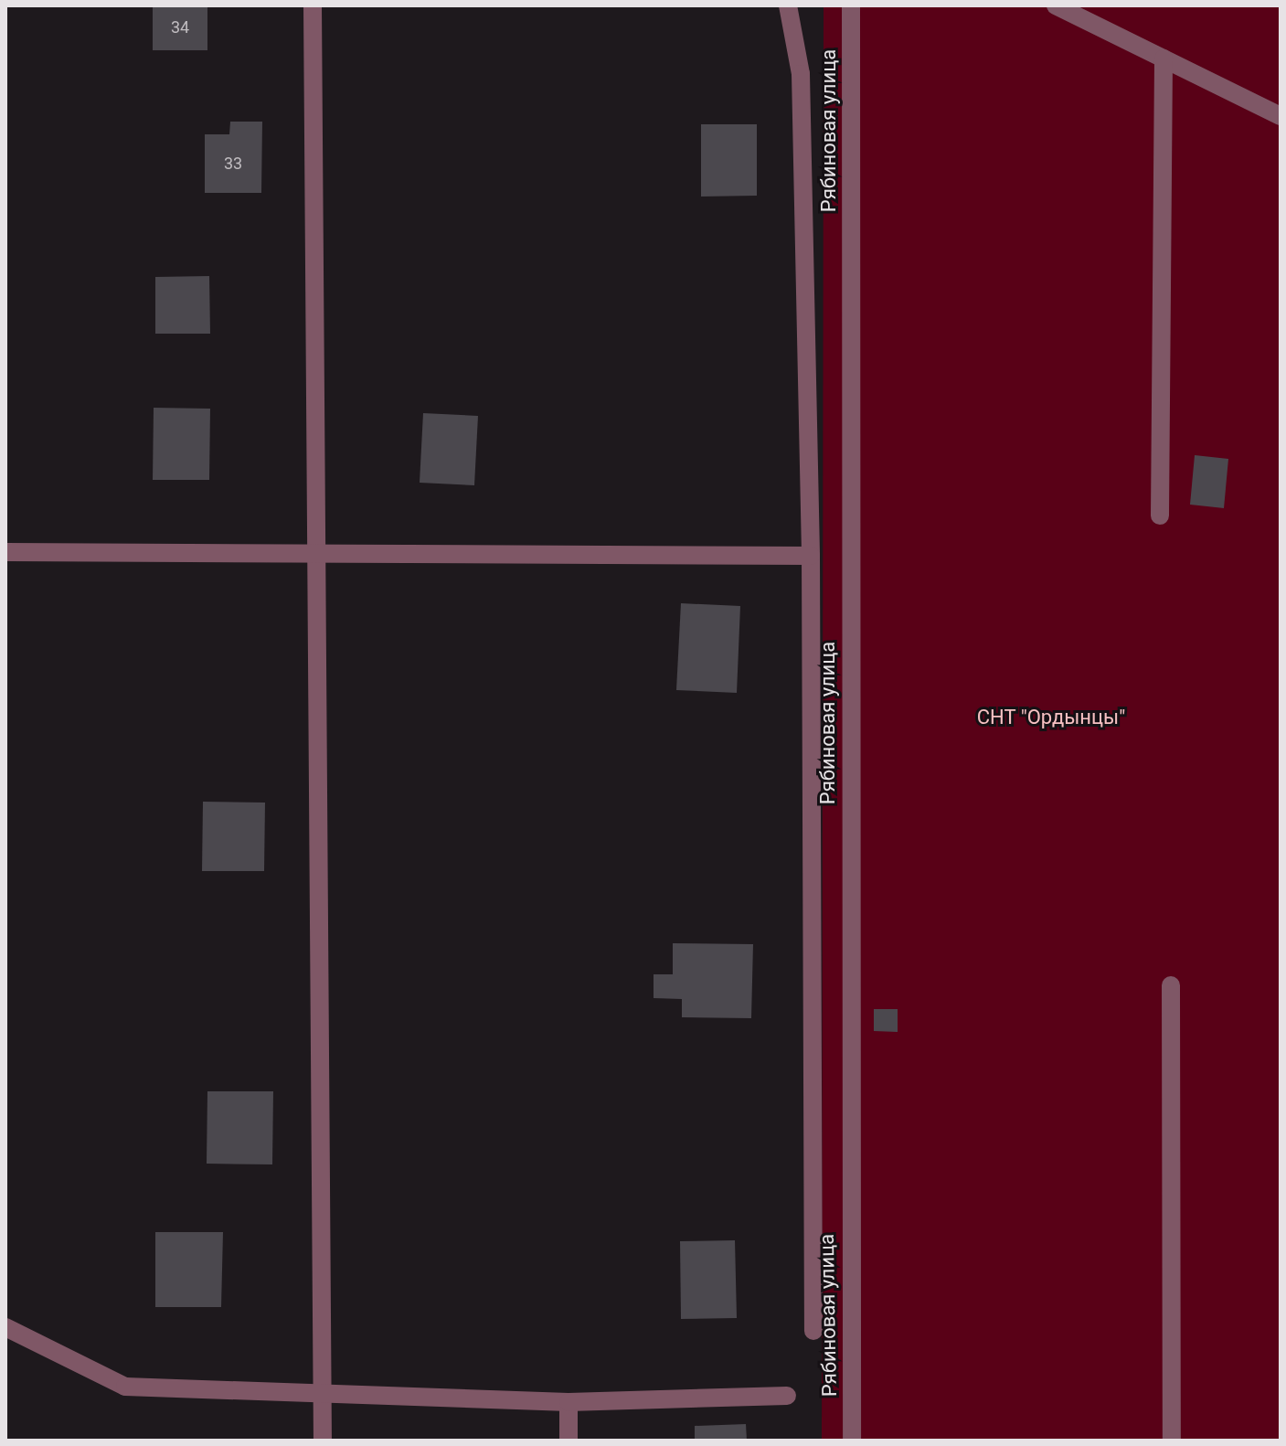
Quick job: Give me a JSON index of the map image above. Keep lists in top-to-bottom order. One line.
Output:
{"streets":{"street":["Рябиновая улица"]},"parks":["СНТ \"Ордынцы\""],"house_numbers":["34","33"]}
